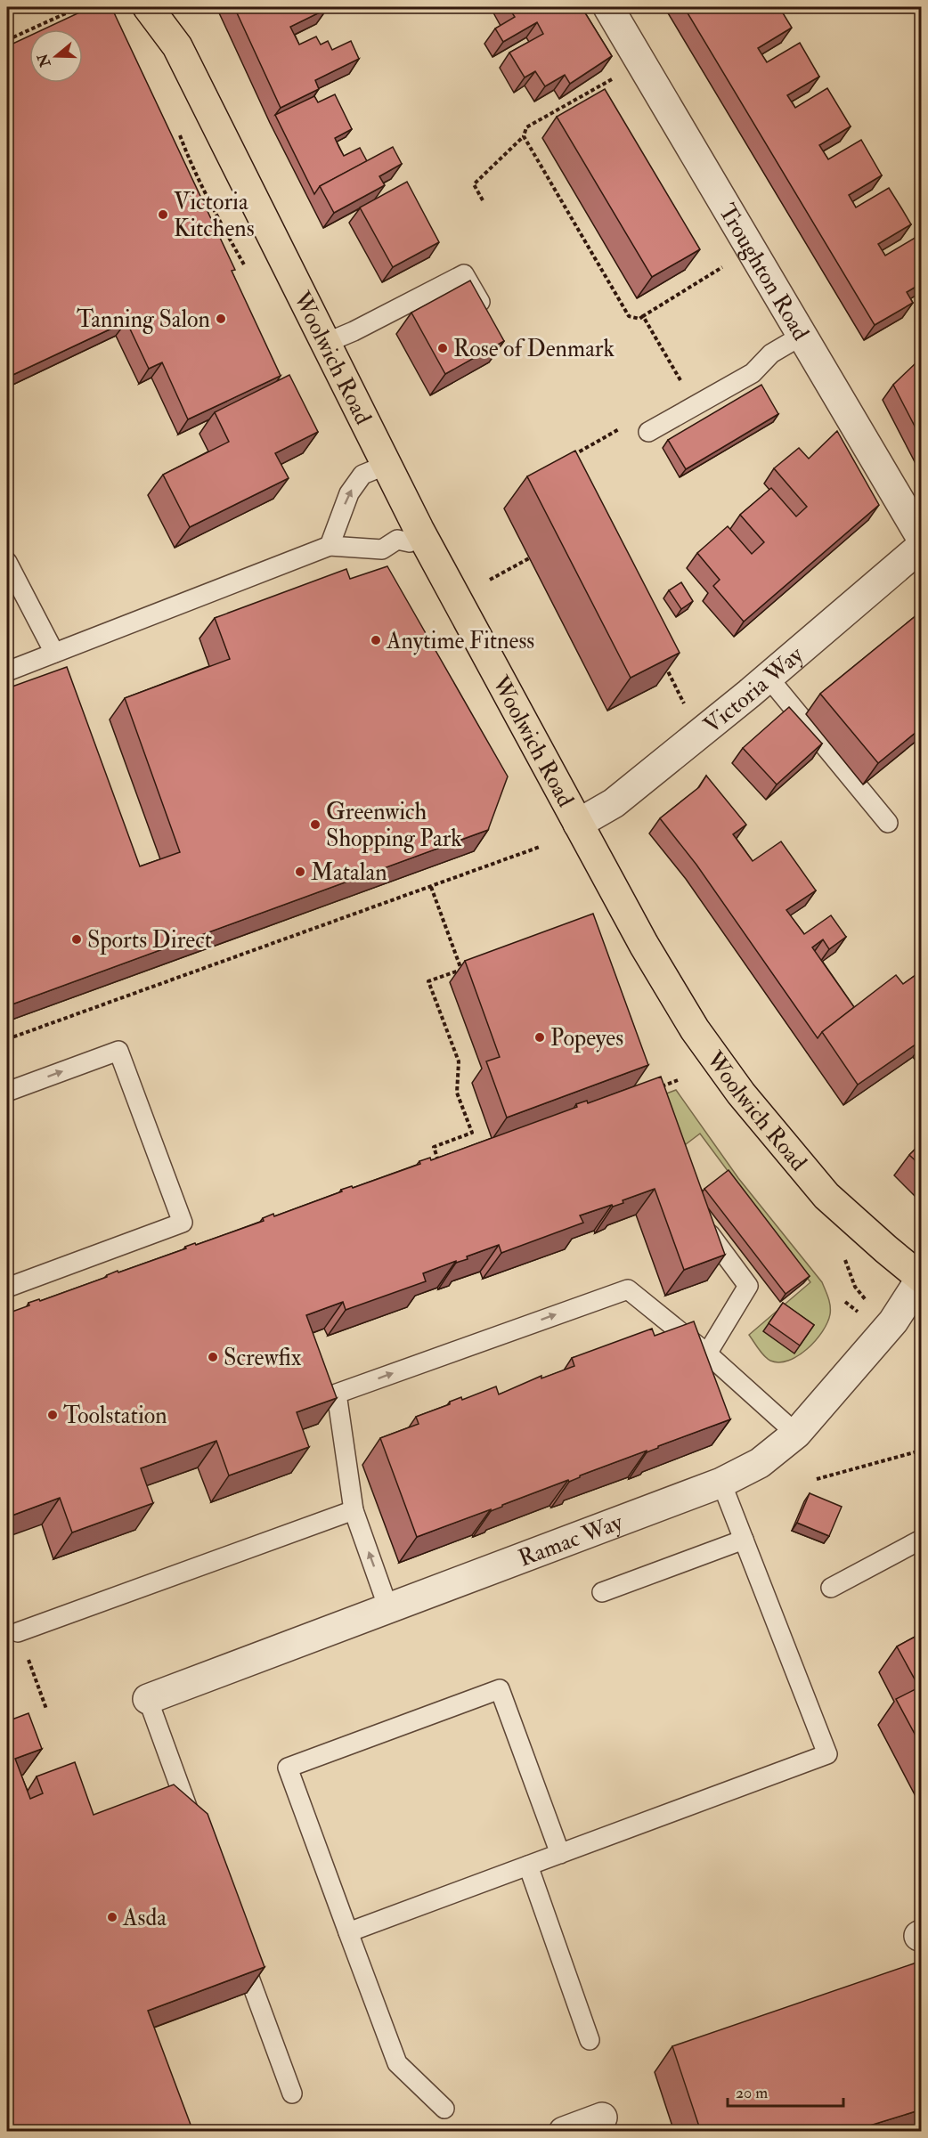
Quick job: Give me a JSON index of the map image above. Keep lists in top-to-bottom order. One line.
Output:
{"streets":{"main road":["Woolwich Road"],"street":["Troughton Road","Victoria Way","Ramac Way"]},"crossings":[["Woolwich Road","Victoria Way"],["Woolwich Road","Ramac Way"]],"places":["Victoria Kitchens","Tanning Salon","Rose of Denmark","Anytime Fitness","Greenwich Shopping Park","Matalan","Sports Direct","Popeyes","Screwfix","Toolstation","Asda"],"scale_bar":"20 m","north":"left"}
